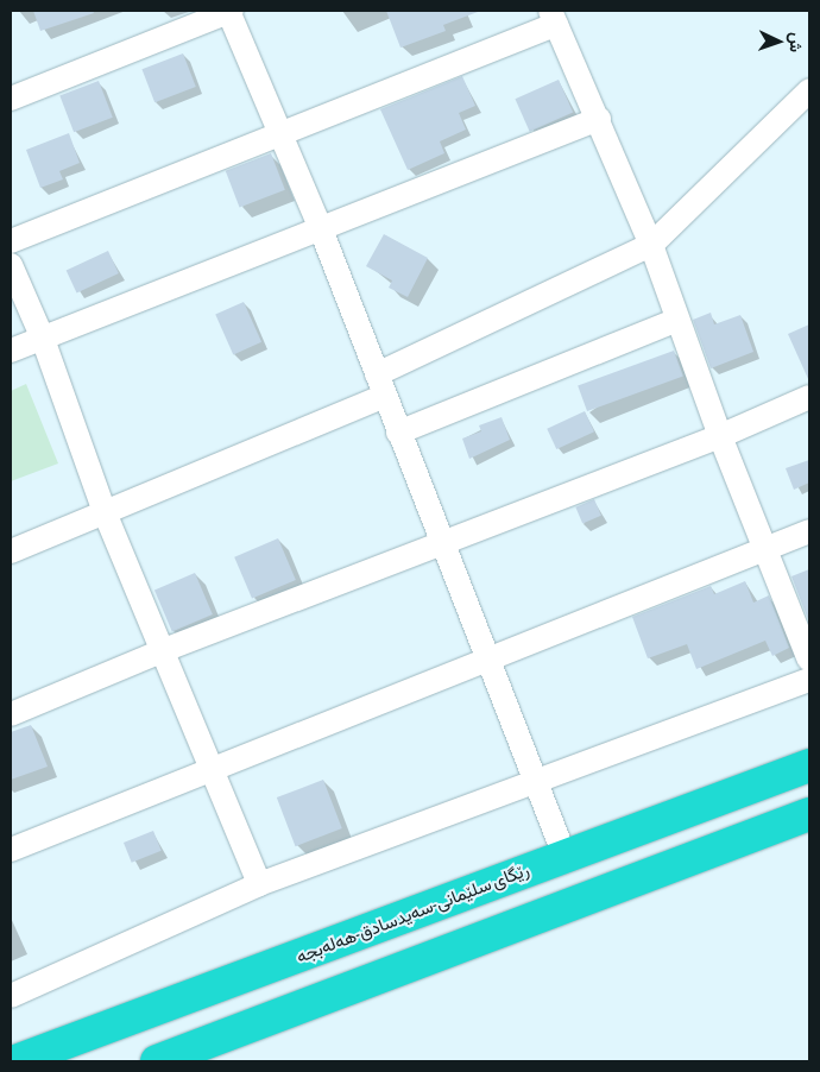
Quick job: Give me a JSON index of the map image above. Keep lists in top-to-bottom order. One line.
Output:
{"streets":{"highway":["رێگای سلێمانی-سەیدسادق-هەلەبجە"]},"north":"right"}
